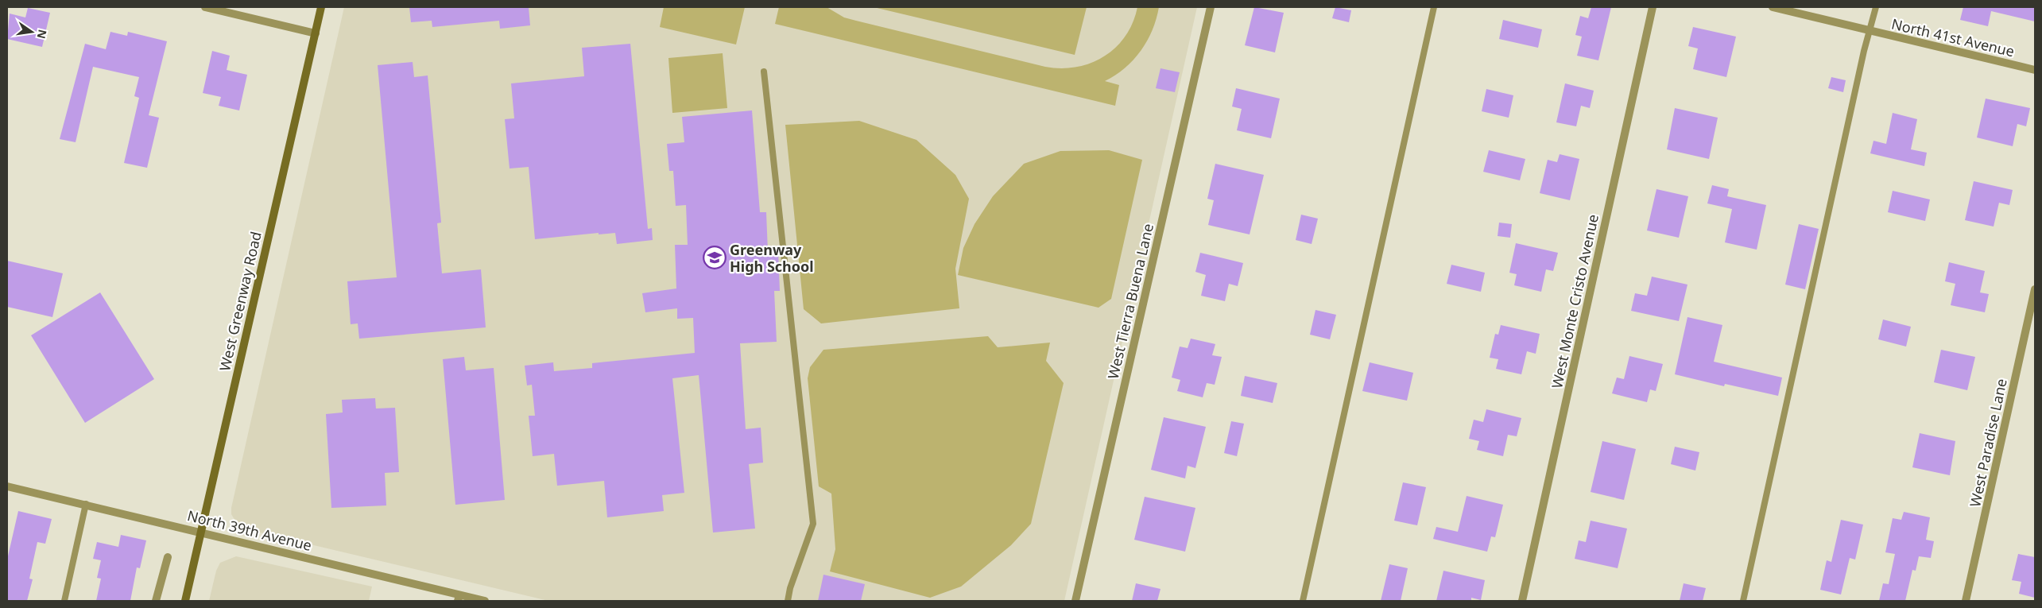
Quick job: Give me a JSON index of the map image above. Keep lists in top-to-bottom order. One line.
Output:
{"streets":{"main road":["West Greenway Road"],"street":["North 41st Avenue","West Tierra Buena Lane","West Monte Cristo Avenue","West Paradise Lane","North 39th Avenue"]},"crossings":[["West Greenway Road","North 39th Avenue"]],"places":{"school or university":["Greenway High School"]},"north":"right"}
